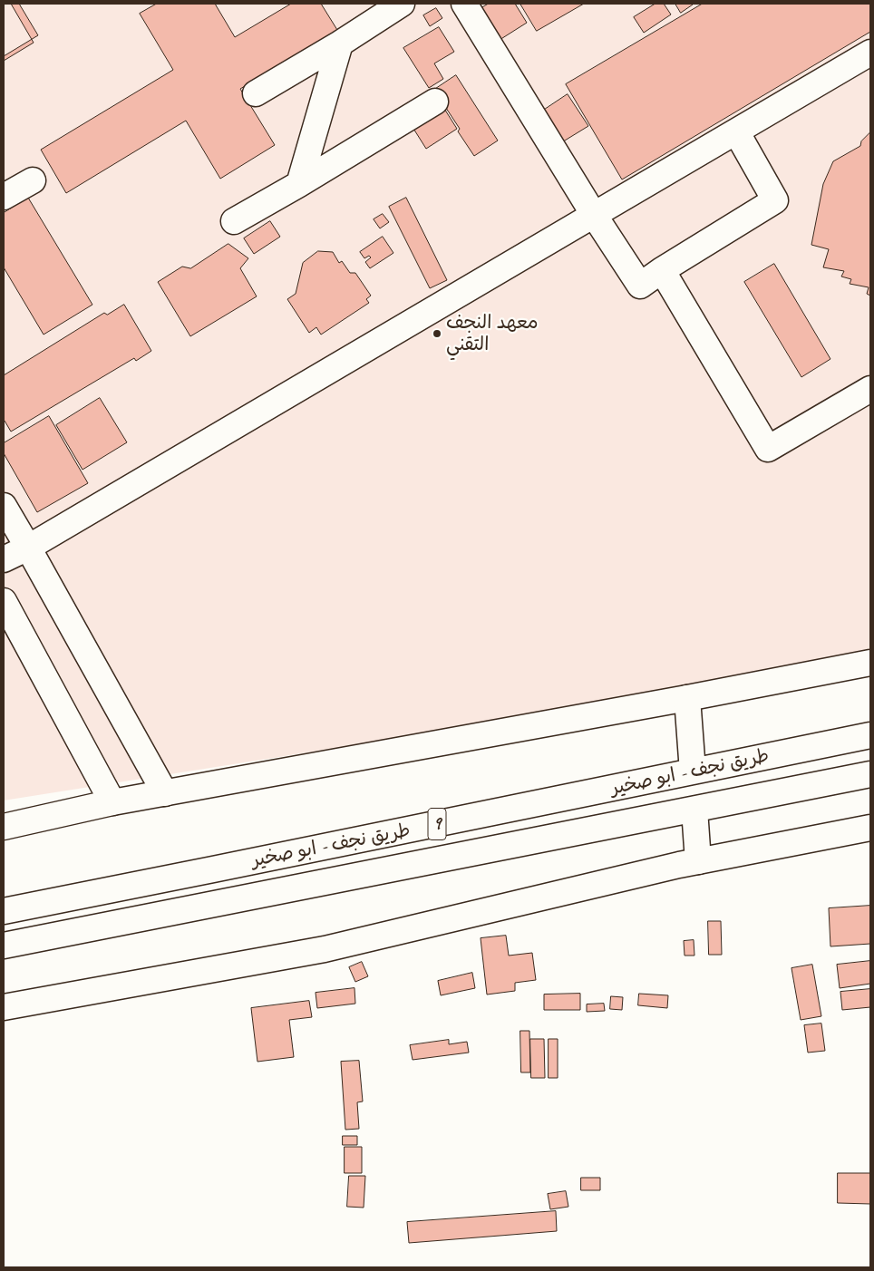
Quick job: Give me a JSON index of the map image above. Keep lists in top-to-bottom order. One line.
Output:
{"streets":{"main road":["طريق نجف - ابو صخير","9"]},"places":["معهد النجف التقني"]}
